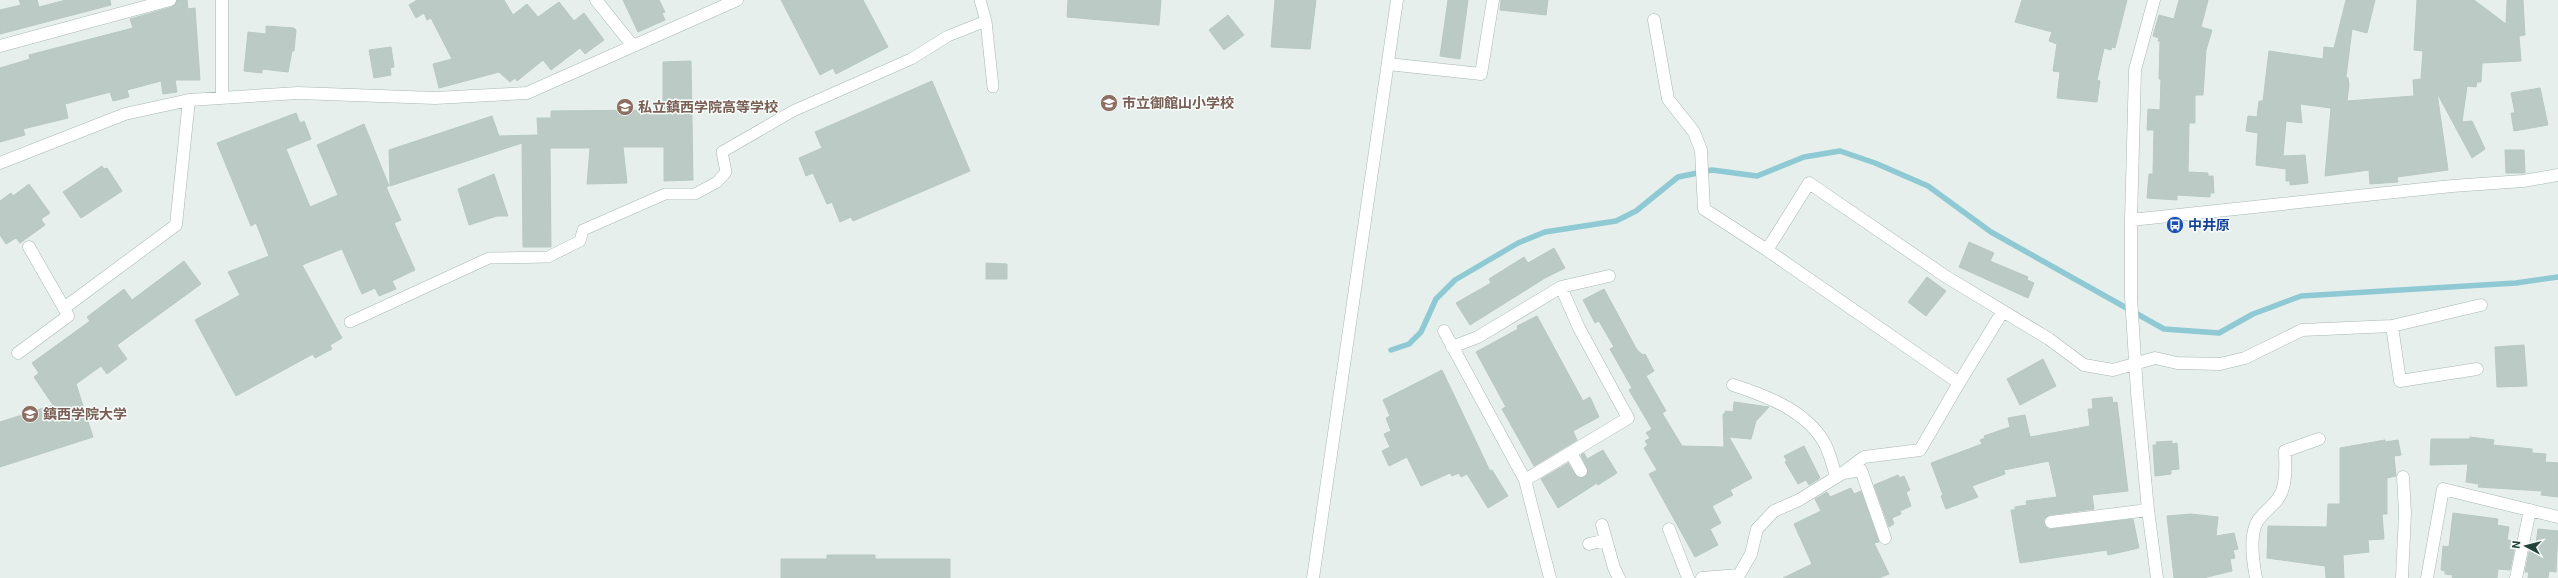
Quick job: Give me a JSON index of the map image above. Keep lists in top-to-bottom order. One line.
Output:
{"places":{"school or university":["市立御館山小学校","私立鎮西学院高等学校","鎮西学院大学"],"bus stop":["中井原"]},"north":"left"}
